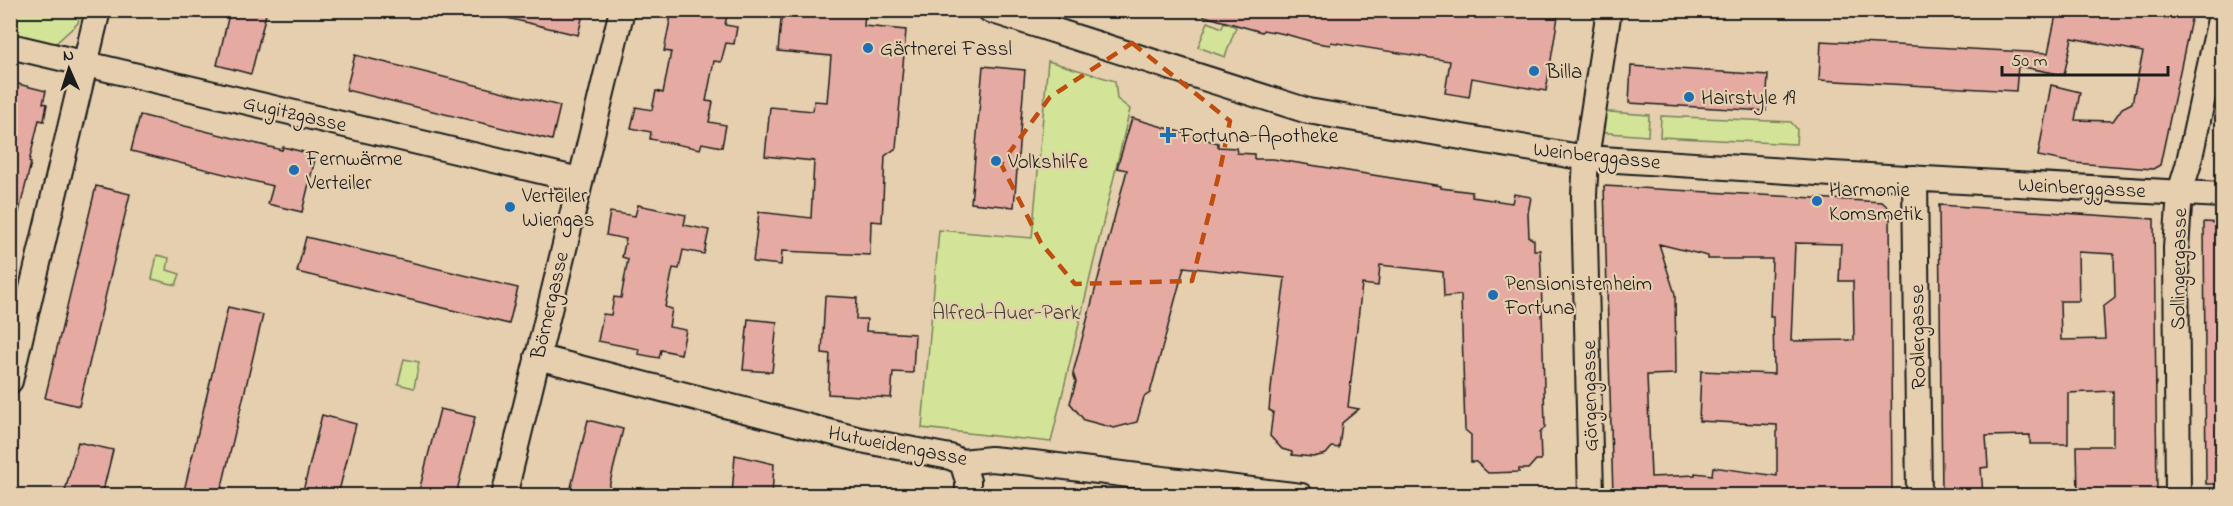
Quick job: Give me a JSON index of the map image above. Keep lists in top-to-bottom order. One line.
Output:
{"streets":{"street":["Gugitzgasse","Weinberggasse","Sollingergasse","Börnergasse","Rodlergasse","Görgengasse","Hutweidengasse"]},"crossings":[["Gugitzgasse","Börnergasse"],["Weinberggasse","Sollingergasse"],["Weinberggasse","Rodlergasse"],["Weinberggasse","Görgengasse"],["Börnergasse","Hutweidengasse"]],"parks":["Alfred-Auer-Park"],"places":{"other":["Gärtnerei Fassl","Billa","Hairstyle 19","Volkshilfe","Fernwärme Verteiler","Harmonie Komsmetik","Verteiler Wiengas","Pensionistenheim Fortuna"],"health":["Fortuna-Apotheke"]},"scale_bar":"50 m","north":"top"}
